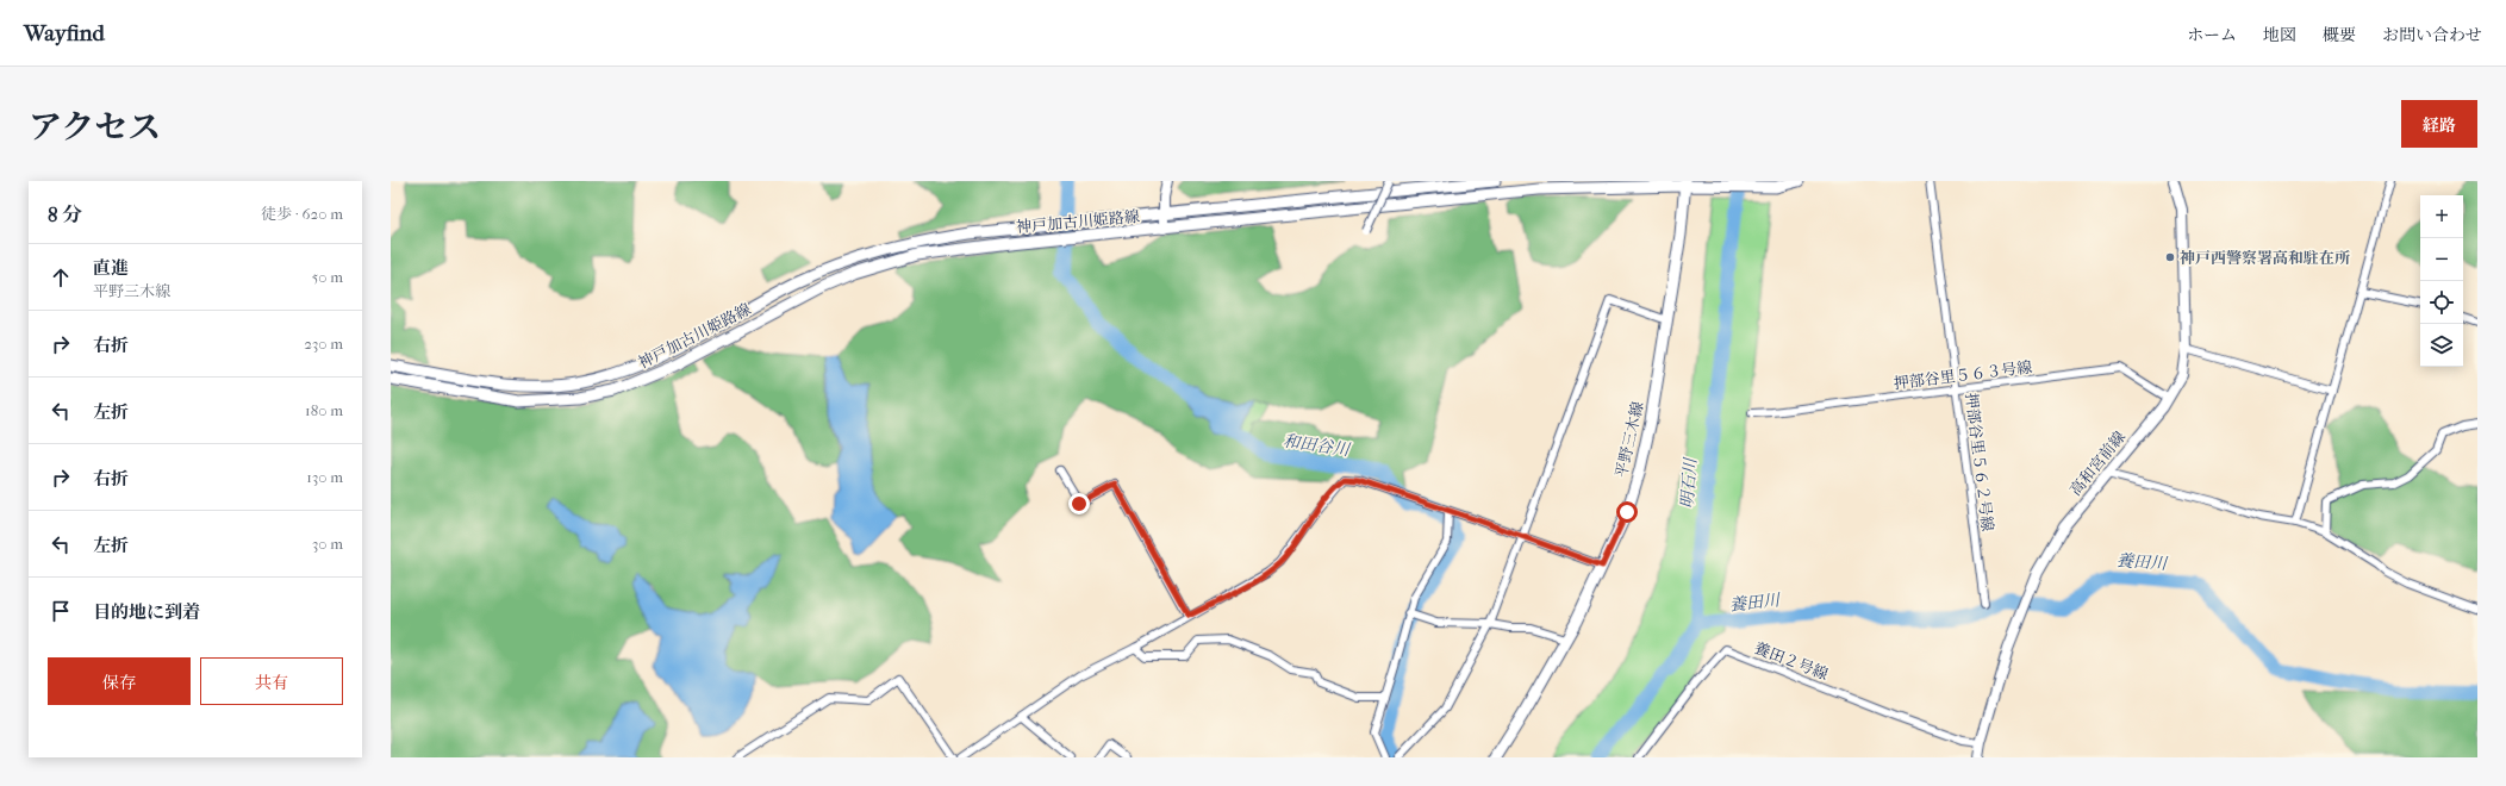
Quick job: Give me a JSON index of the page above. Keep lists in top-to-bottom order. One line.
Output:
{"streets":{"main road":["神戸加古川姫路線","平野三木線"],"street":["押部谷里５６３号線","押部谷里５６２号線","高和宮前線","養田２号線"]},"crossings":[["神戸加古川姫路線","平野三木線"],["押部谷里５６３号線","押部谷里５６２号線"],["押部谷里５６３号線","高和宮前線"],["高和宮前線","養田２号線"]],"water":["和田谷川","明石川","養田川"],"places":["神戸西警察署高和駐在所"],"page":{"header":"Wayfind","nav":["ホーム","地図","概要","お問い合わせ"],"title":"アクセス","buttons":["経路",["保存","共有"]],"heading":["8 分","徒歩 · 620 m"],"map_buttons":["+","−"],"list":[["直進","平野三木線","50 m"],["右折","230 m"],["左折","180 m"],["右折","130 m"],["左折","30 m"],"目的地に到着"]}}
